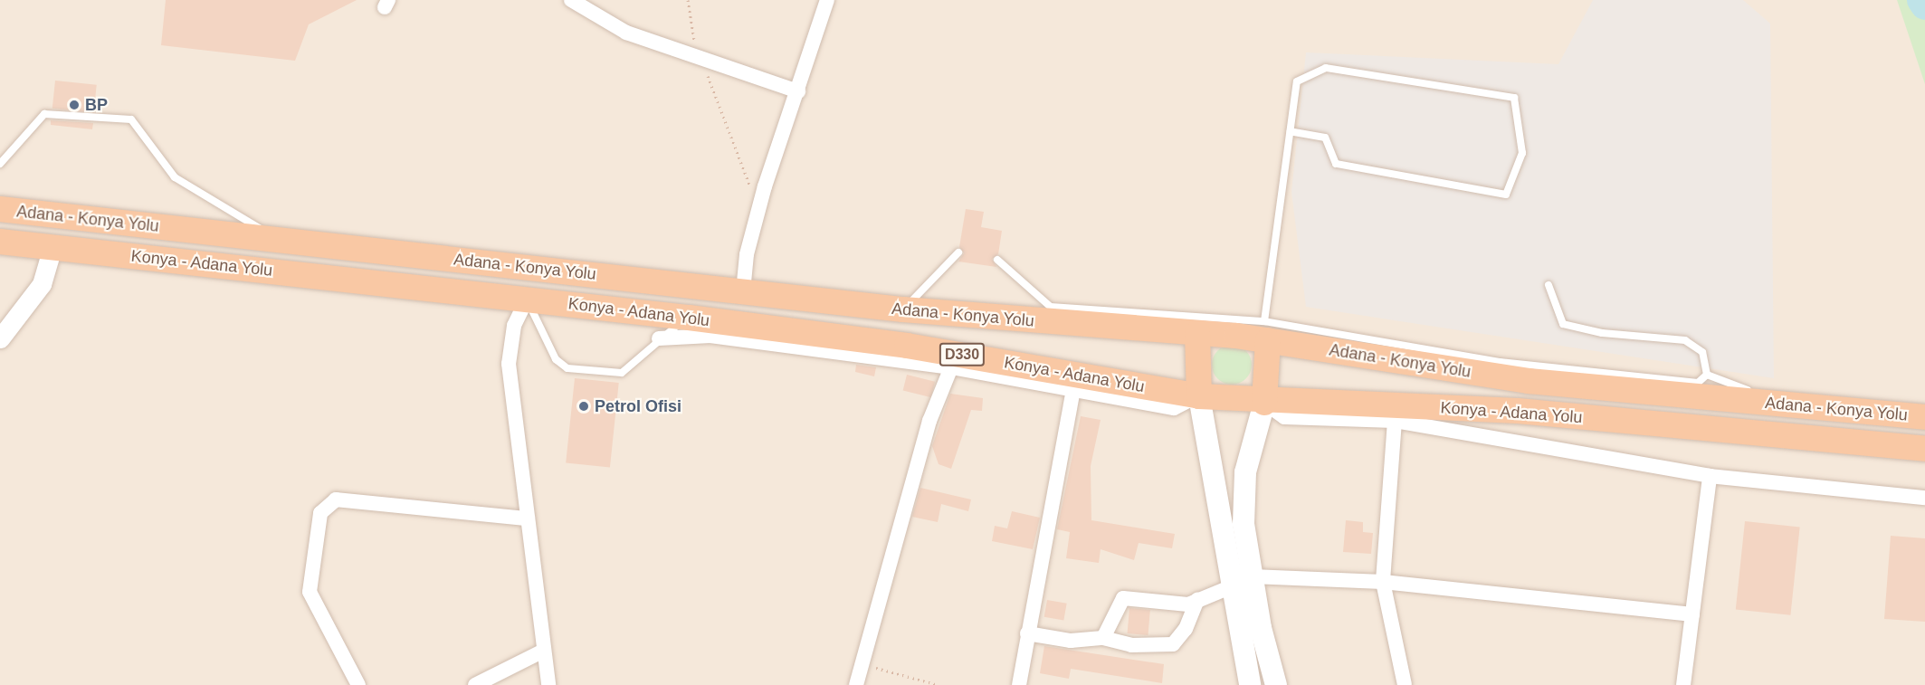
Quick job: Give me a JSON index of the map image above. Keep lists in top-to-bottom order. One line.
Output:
{"streets":{"highway":["Adana - Konya Yolu","Konya - Adana Yolu","D330"]},"places":["BP","Petrol Ofisi"]}
